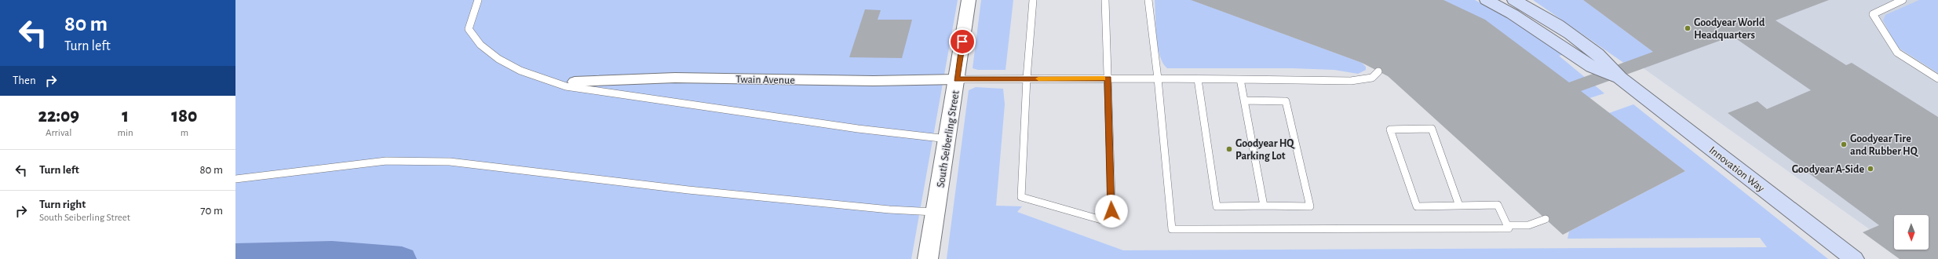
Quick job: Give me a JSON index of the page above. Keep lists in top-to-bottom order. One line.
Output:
{"streets":{"main road":["Innovation Way"],"street":["Twain Avenue","South Seiberling Street"]},"crossings":[["Twain Avenue","South Seiberling Street"]],"places":["Goodyear World Headquarters","Goodyear Tire and Rubber HQ","Goodyear HQ Parking Lot","Goodyear A-Side"],"north":"bottom","page":{"turn":["80 m","Turn left"],"then":"Then","eta":["22:09","Arrival","1","min","180","m"],"list":[{"name":"Turn left","value":"80 m"},{"name":"Turn right","note":"South Seiberling Street","value":"70 m"}]}}
